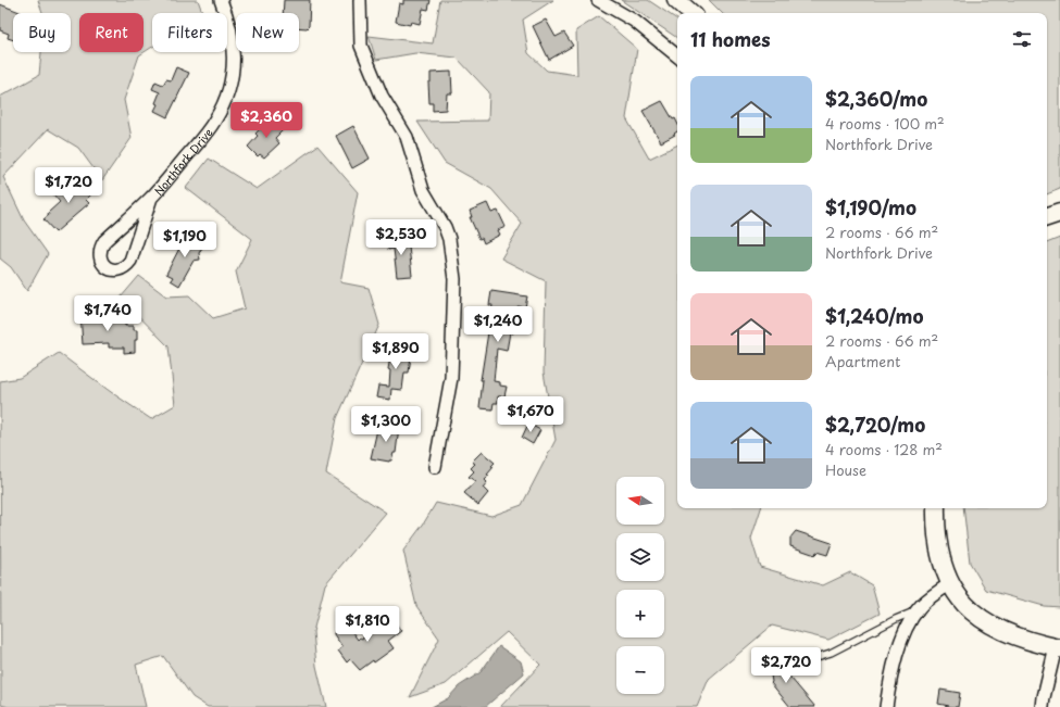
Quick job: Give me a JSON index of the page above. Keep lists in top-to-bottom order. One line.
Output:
{"streets":{"street":["Northfork Drive"]},"north":"left","page":{"chip":["Buy","Rent","Filters","New"],"heading":"11 homes","list":[{"name":"$2,360/mo","note":"4 rooms · 100 m² · Northfork Drive"},{"name":"$1,190/mo","note":"2 rooms · 66 m² · Northfork Drive"},{"name":"$1,240/mo","note":"2 rooms · 66 m² · Apartment"},{"name":"$2,720/mo","note":"4 rooms · 128 m² · House"}],"price":["$2,360","$1,720","$2,530","$1,190","$1,740","$1,240","$1,890","$1,670","$1,300","$1,810","$2,720"],"map_buttons":["+","−"]}}
